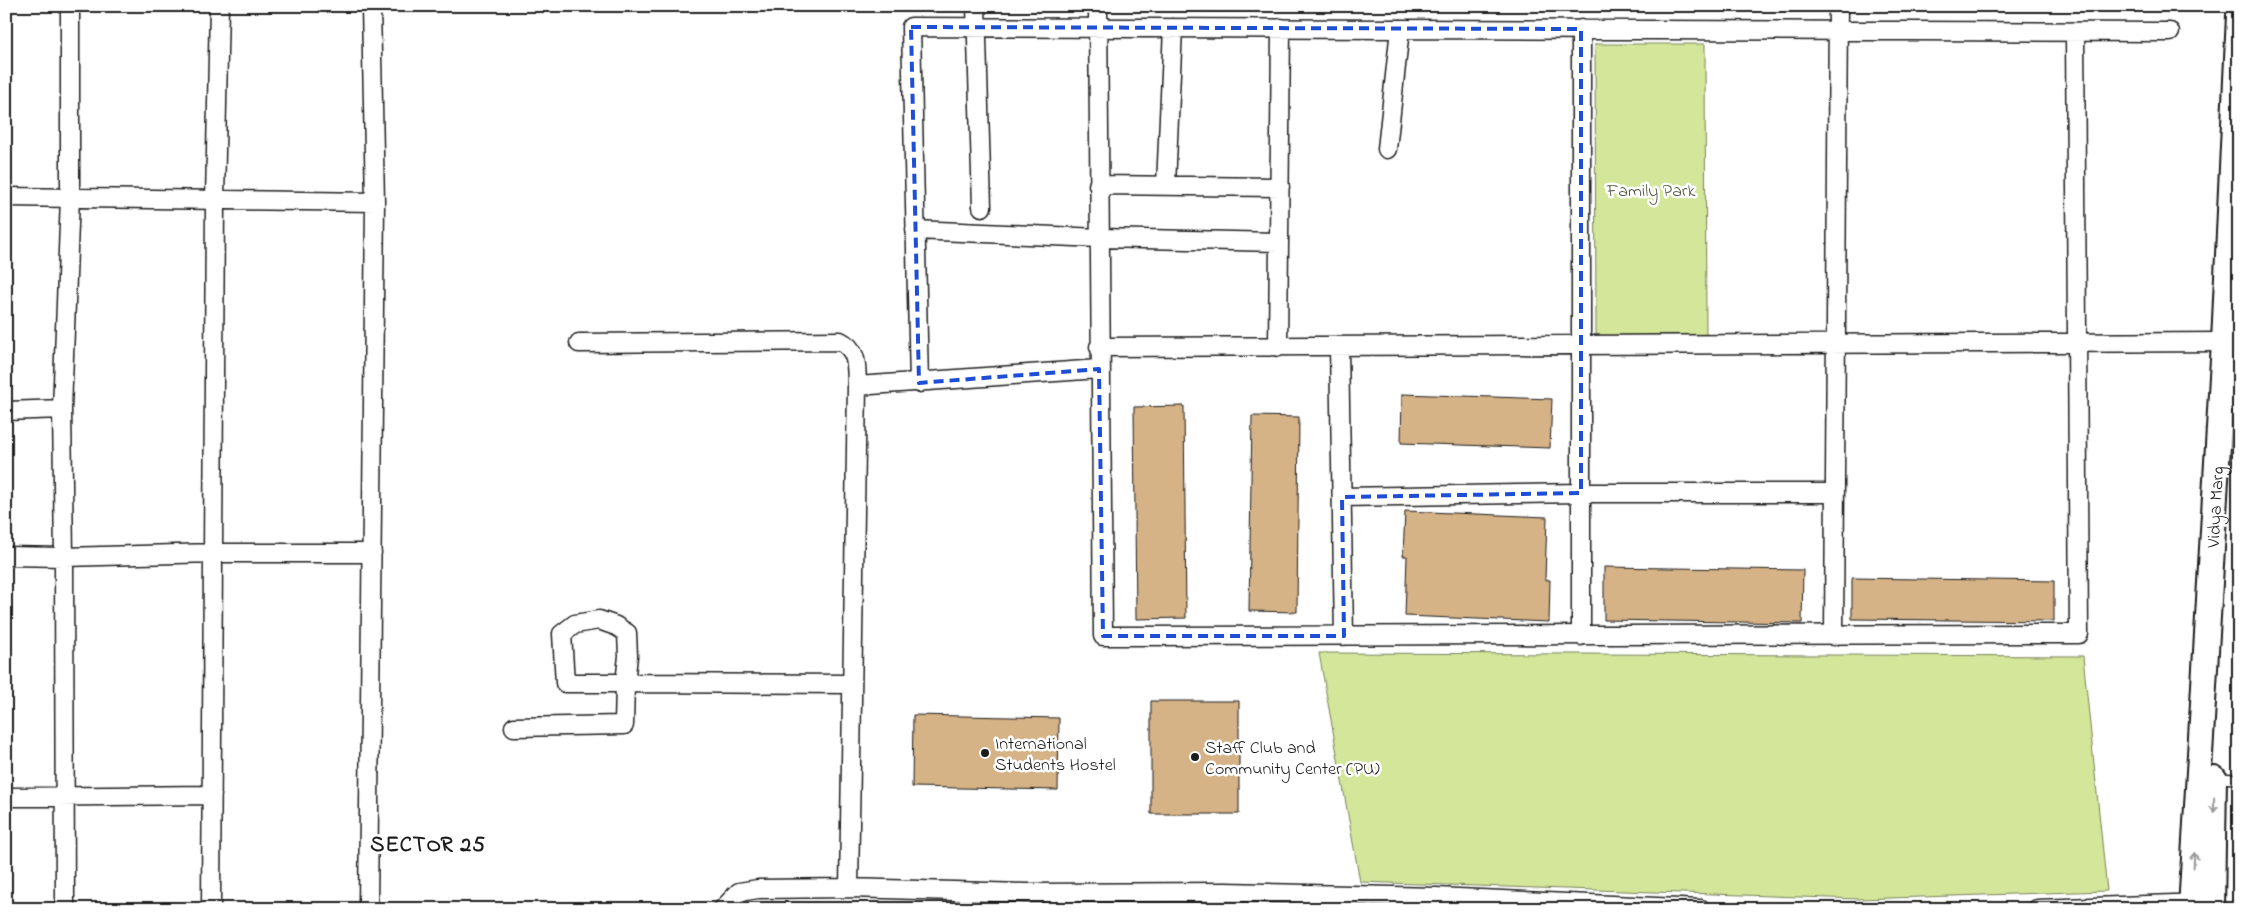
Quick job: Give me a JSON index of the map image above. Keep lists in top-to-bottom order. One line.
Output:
{"streets":{"main road":["Vidya Marg"]},"districts":["SECTOR 25"],"parks":["Family Park"],"places":["International Students Hostel","Staff Club and Community Center (PU)"]}
